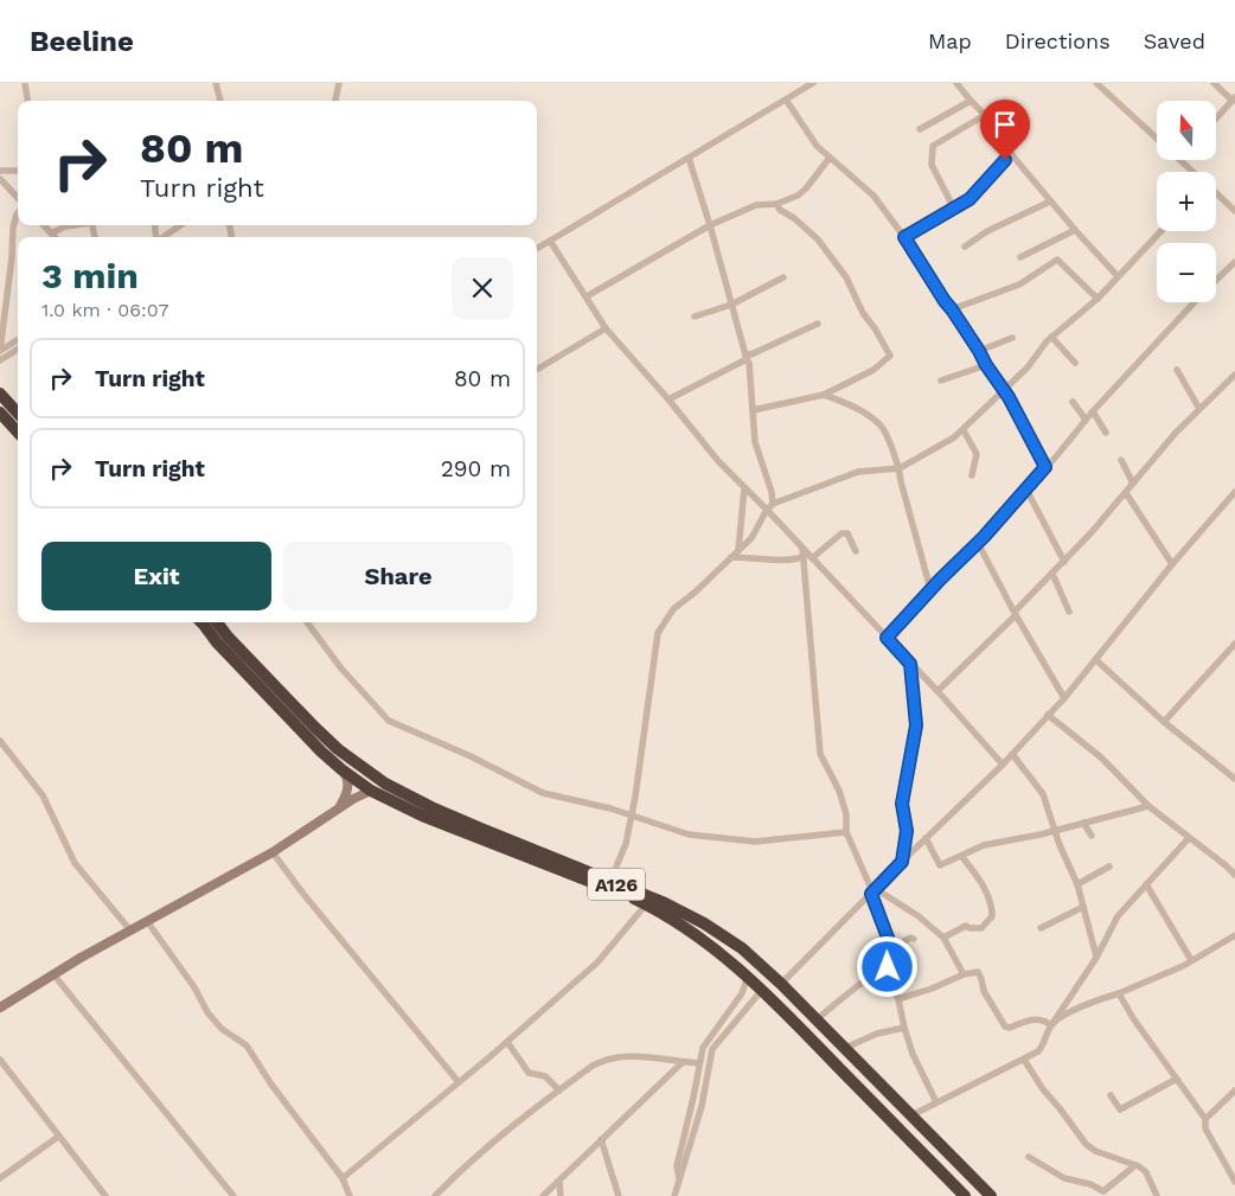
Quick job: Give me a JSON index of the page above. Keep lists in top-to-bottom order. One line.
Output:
{"streets":{"highway":["A126"]},"north":"top","page":{"header":"Beeline","nav":["Map","Directions","Saved"],"map_buttons":["+","−"],"turn":["80 m","Turn right"],"heading":["3 min","1.0 km · 06:07"],"list":[{"name":"Turn right","value":"80 m"},{"name":"Turn right","value":"290 m"}],"buttons":["Exit","Share"]}}
